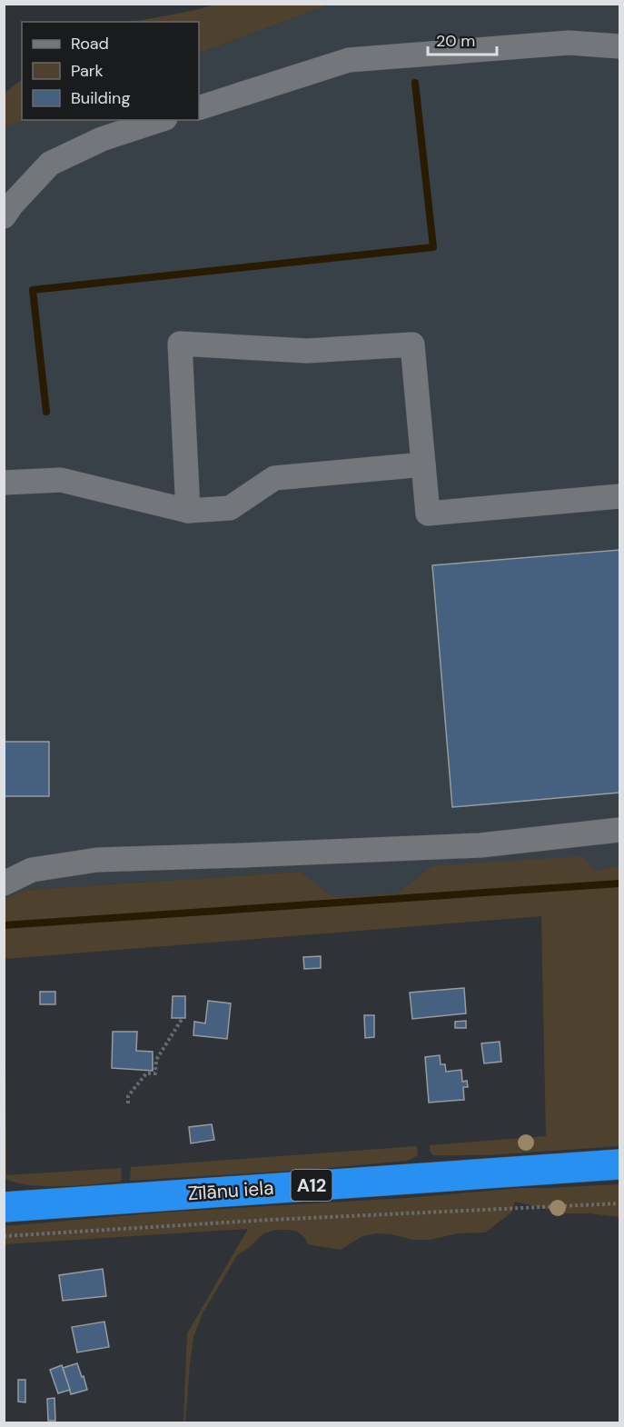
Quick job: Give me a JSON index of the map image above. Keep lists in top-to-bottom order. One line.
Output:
{"streets":{"highway":["A12","Zīlānu iela"]},"legend":["Road","Park","Building"],"scale_bar":"20 m"}
